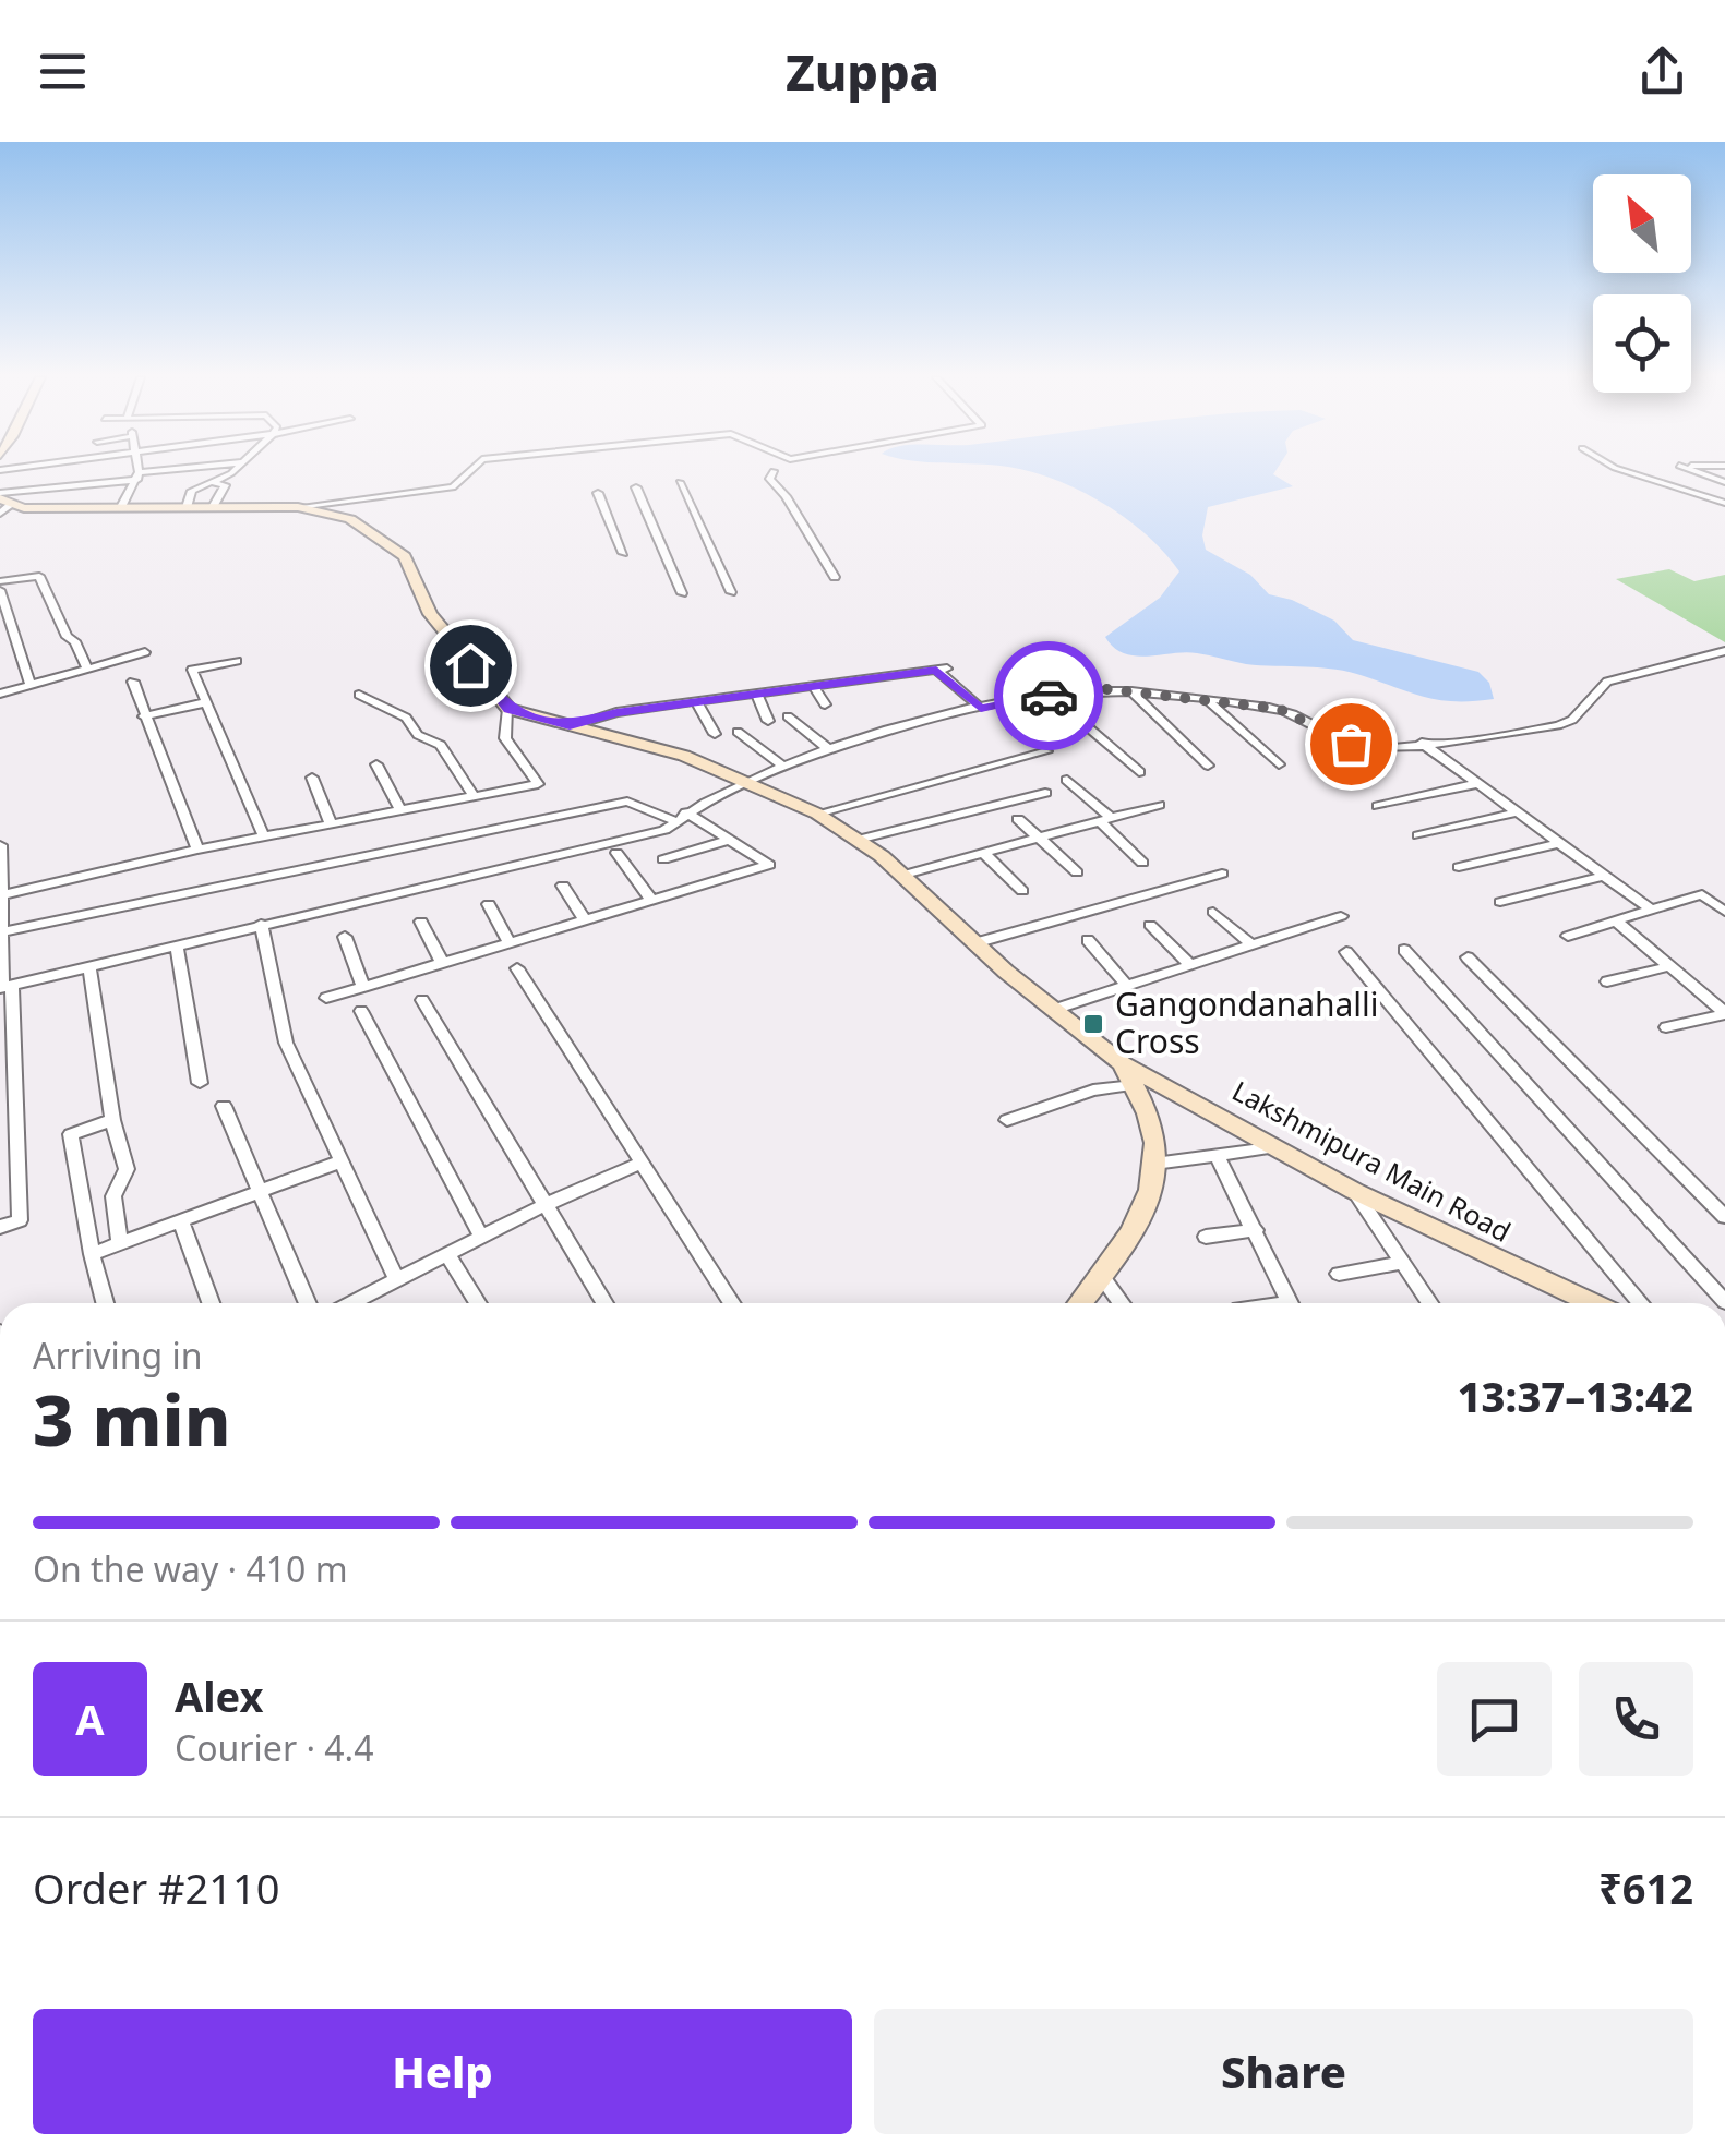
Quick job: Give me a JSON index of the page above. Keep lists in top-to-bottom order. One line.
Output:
{"streets":{"main road":["Lakshmipura Main Road"]},"places":{"transit":["Gangondanahalli Cross"]},"north":"top left","page":{"header":"Zuppa","heading":["3 min","Arriving in","13:37–13:42"],"panel":["Alex","Courier · 4.4","Order #2110","₹612"],"bar":"On the way · 410 m","round":"A","buttons":["Help","Share"]}}
